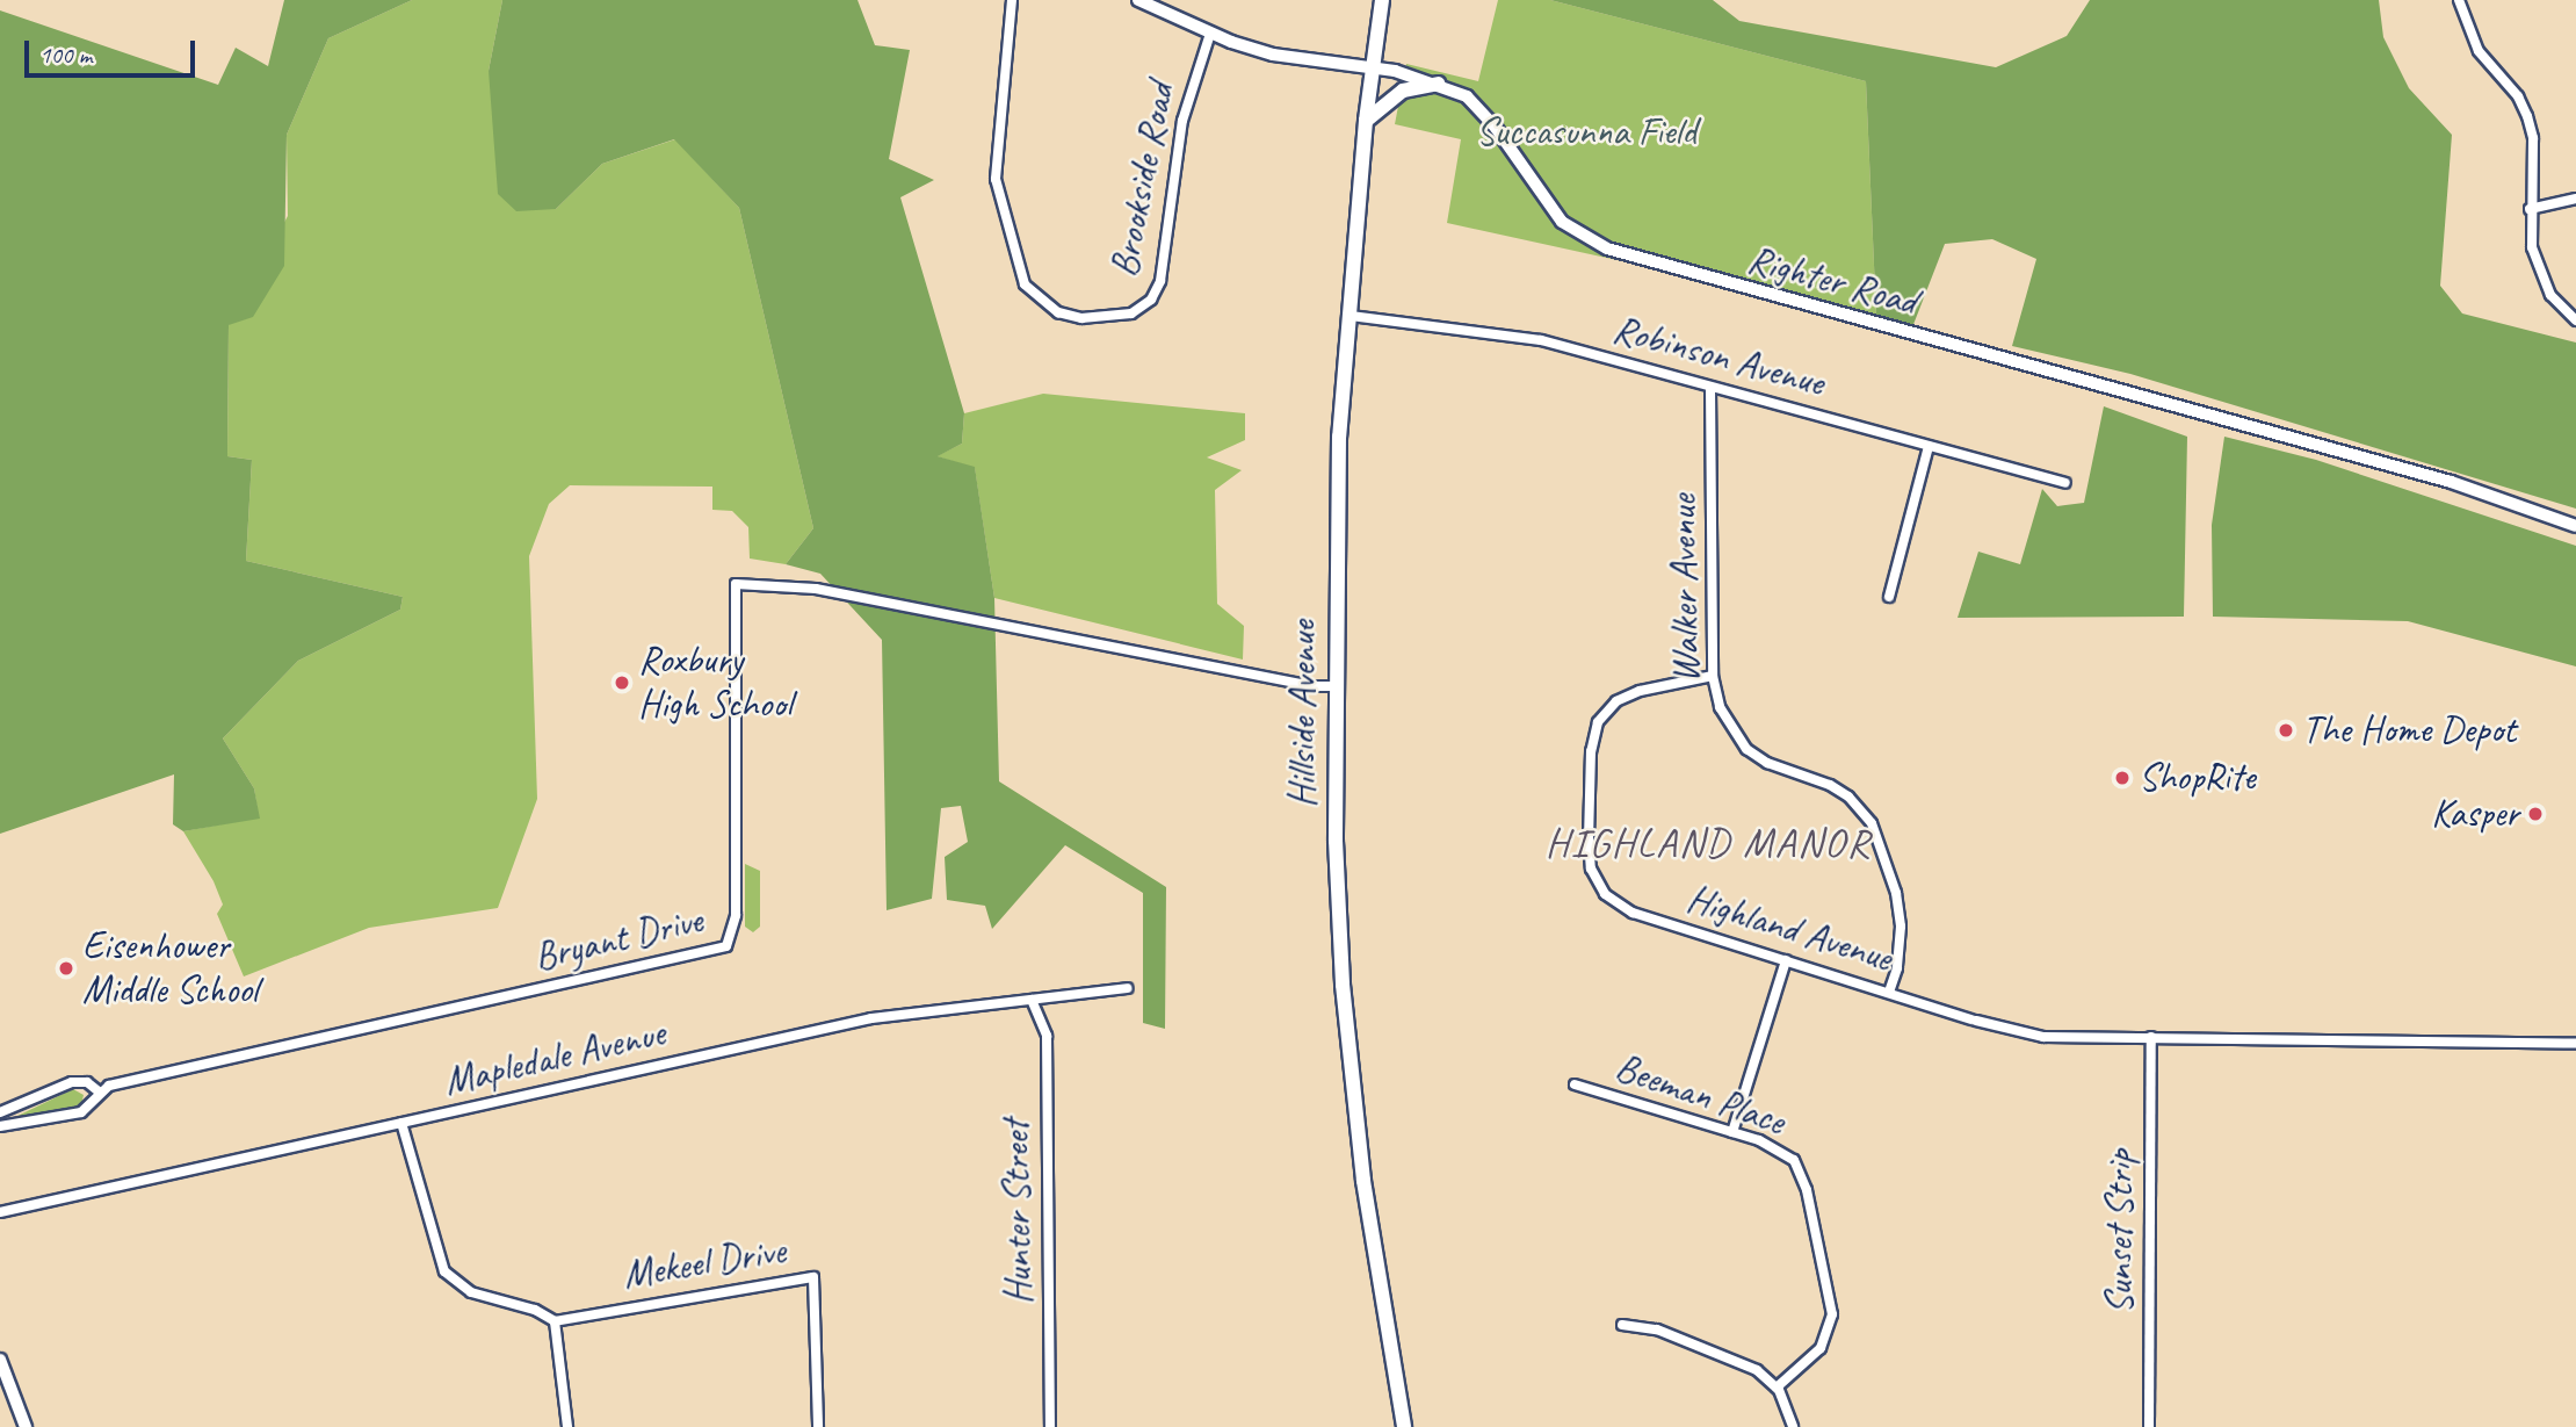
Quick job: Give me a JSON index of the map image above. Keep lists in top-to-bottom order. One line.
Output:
{"streets":{"main road":["Hillside Avenue"],"street":["Brookside Road","Righter Road","Robinson Avenue","Walker Avenue","Highland Avenue","Bryant Drive","Mapledale Avenue","Beeman Place","Hunter Street","Sunset Strip","Mekeel Drive"]},"crossings":[["Brookside Road","Righter Road"],["Righter Road","Hillside Avenue"],["Robinson Avenue","Walker Avenue"],["Robinson Avenue","Hillside Avenue"],["Walker Avenue","Highland Avenue"],["Hillside Avenue","Bryant Drive"],["Highland Avenue","Sunset Strip"],["Mapledale Avenue","Hunter Street"]],"districts":["HIGHLAND MANOR"],"parks":["Succasunna Field"],"places":["Roxbury High School","The Home Depot","ShopRite","Kasper","Eisenhower Middle School"],"scale_bar":"100 m"}
